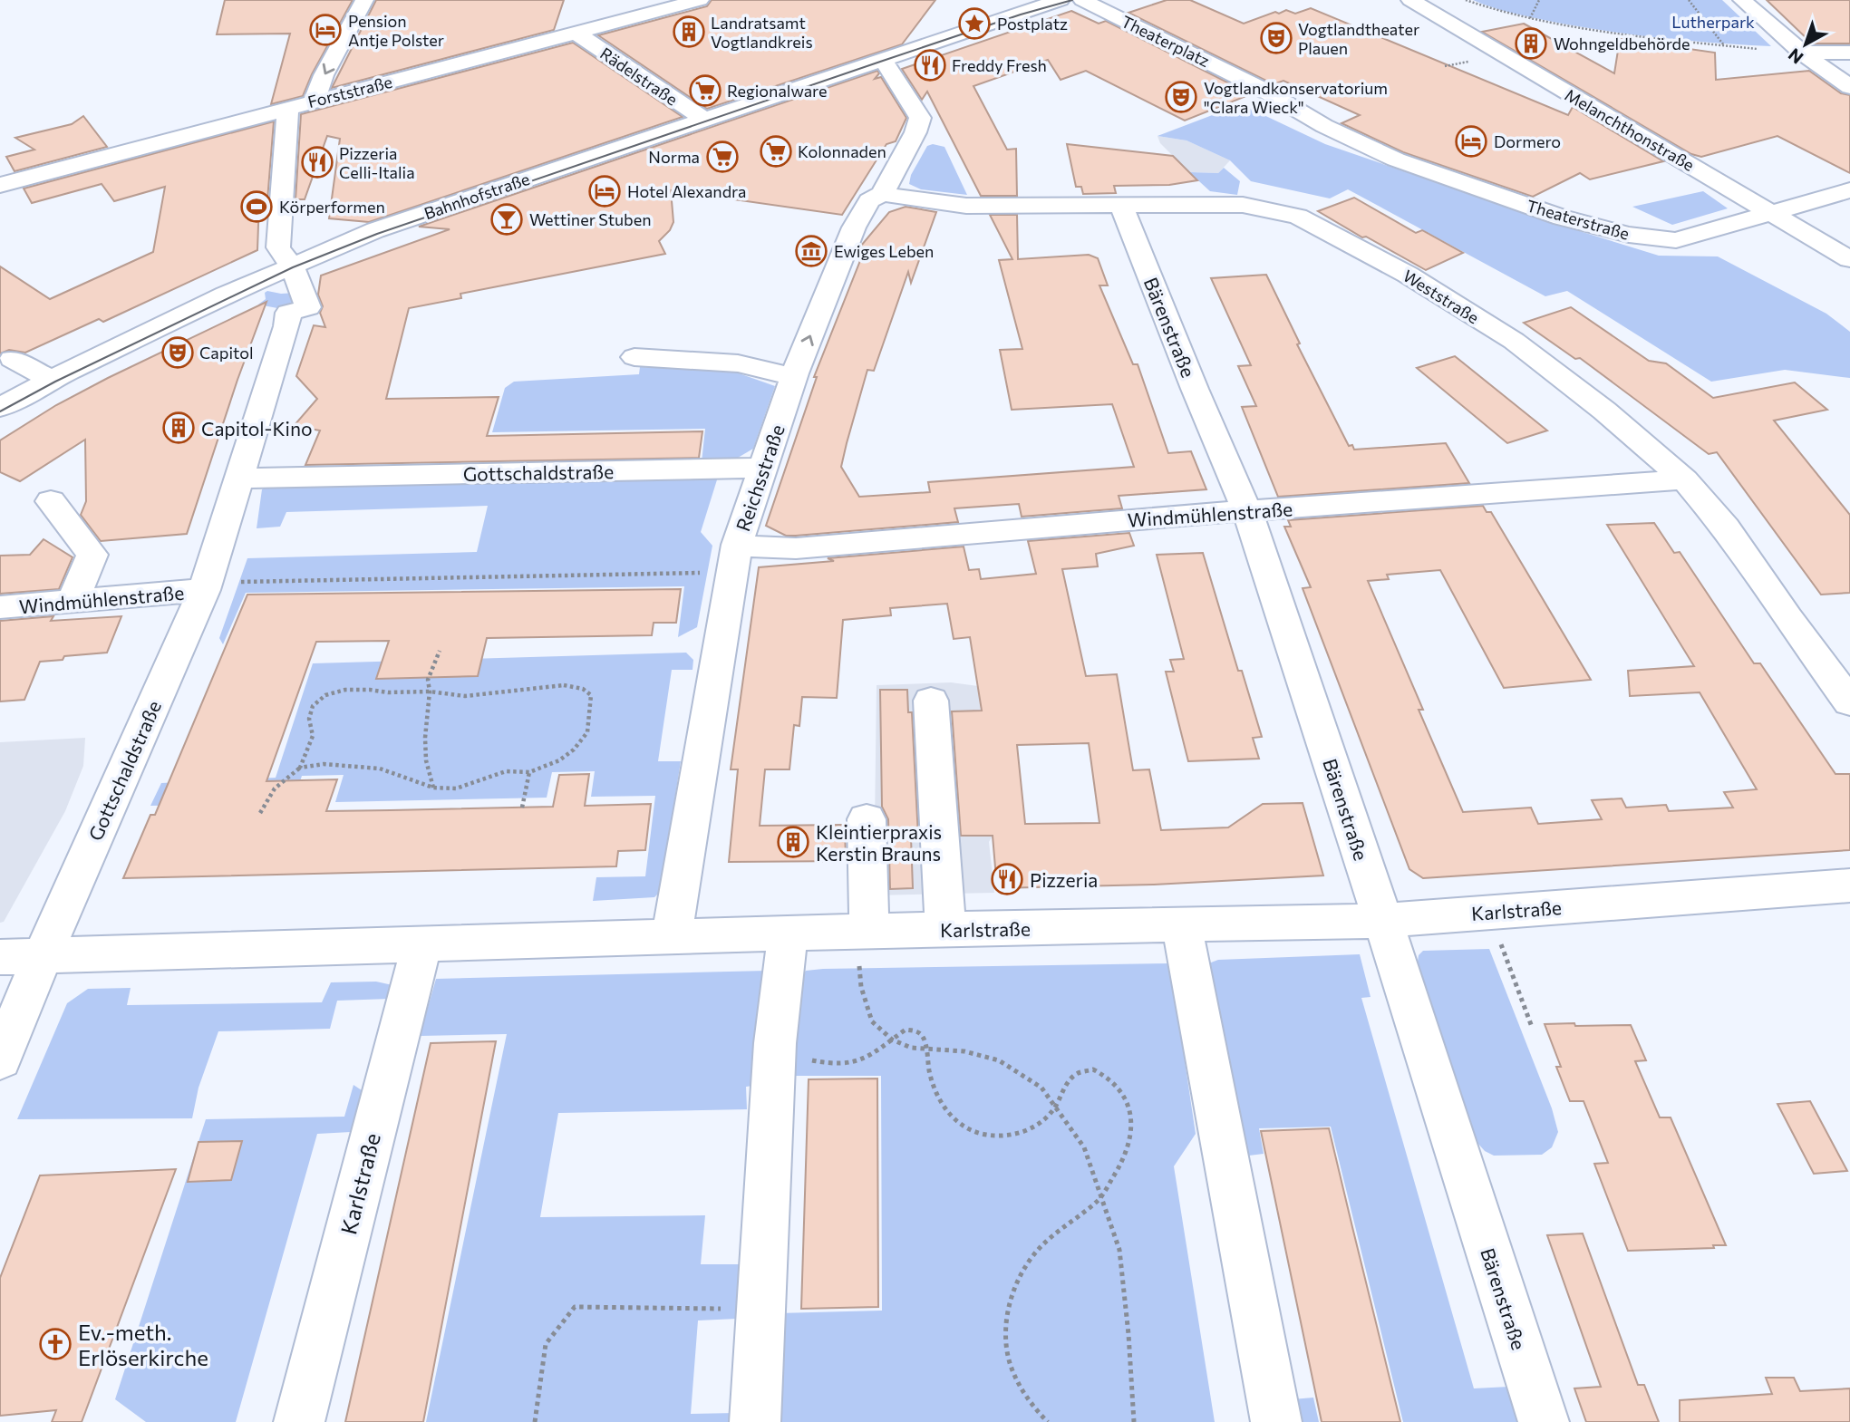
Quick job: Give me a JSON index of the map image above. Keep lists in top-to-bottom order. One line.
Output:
{"streets":{"street":["Theaterplatz","Rädelstraße","Forststraße","Melanchthonstraße","Bahnhofstraße","Theaterstraße","Weststraße","Bärenstraße","Gottschaldstraße","Reichsstraße","Windmühlenstraße","Karlstraße"]},"crossings":[["Theaterplatz","Theaterstraße"],["Rädelstraße","Forststraße"],["Rädelstraße","Bahnhofstraße"],["Melanchthonstraße","Theaterstraße"],["Bahnhofstraße","Gottschaldstraße"],["Bahnhofstraße","Reichsstraße"],["Weststraße","Bärenstraße"],["Weststraße","Reichsstraße"],["Weststraße","Windmühlenstraße"],["Bärenstraße","Windmühlenstraße"],["Bärenstraße","Karlstraße"],["Gottschaldstraße","Reichsstraße"],["Gottschaldstraße","Windmühlenstraße"],["Gottschaldstraße","Karlstraße"],["Reichsstraße","Windmühlenstraße"],["Reichsstraße","Karlstraße"]],"parks":["Lutherpark"],"places":{"place":["Postplatz"],"hotel":["Pension Antje Polster","Dormero","Hotel Alexandra"],"building":["Landratsamt Vogtlandkreis","Wohngeldbehörde","Capitol-Kino","Kleintierpraxis Kerstin Brauns"],"theatre":["Vogtlandtheater Plauen","Vogtlandkonservatorium \"Clara Wieck\"","Capitol"],"restaurant":["Freddy Fresh","Pizzeria Celli-Italia","Pizzeria"],"supermarket":["Regionalware","Kolonnaden","Norma"],"sports":["Körperformen"],"bar":["Wettiner Stuben"],"museum":["Ewiges Leben"],"church":["Ev.-meth. Erlöserkirche"]},"north":"bottom left"}
